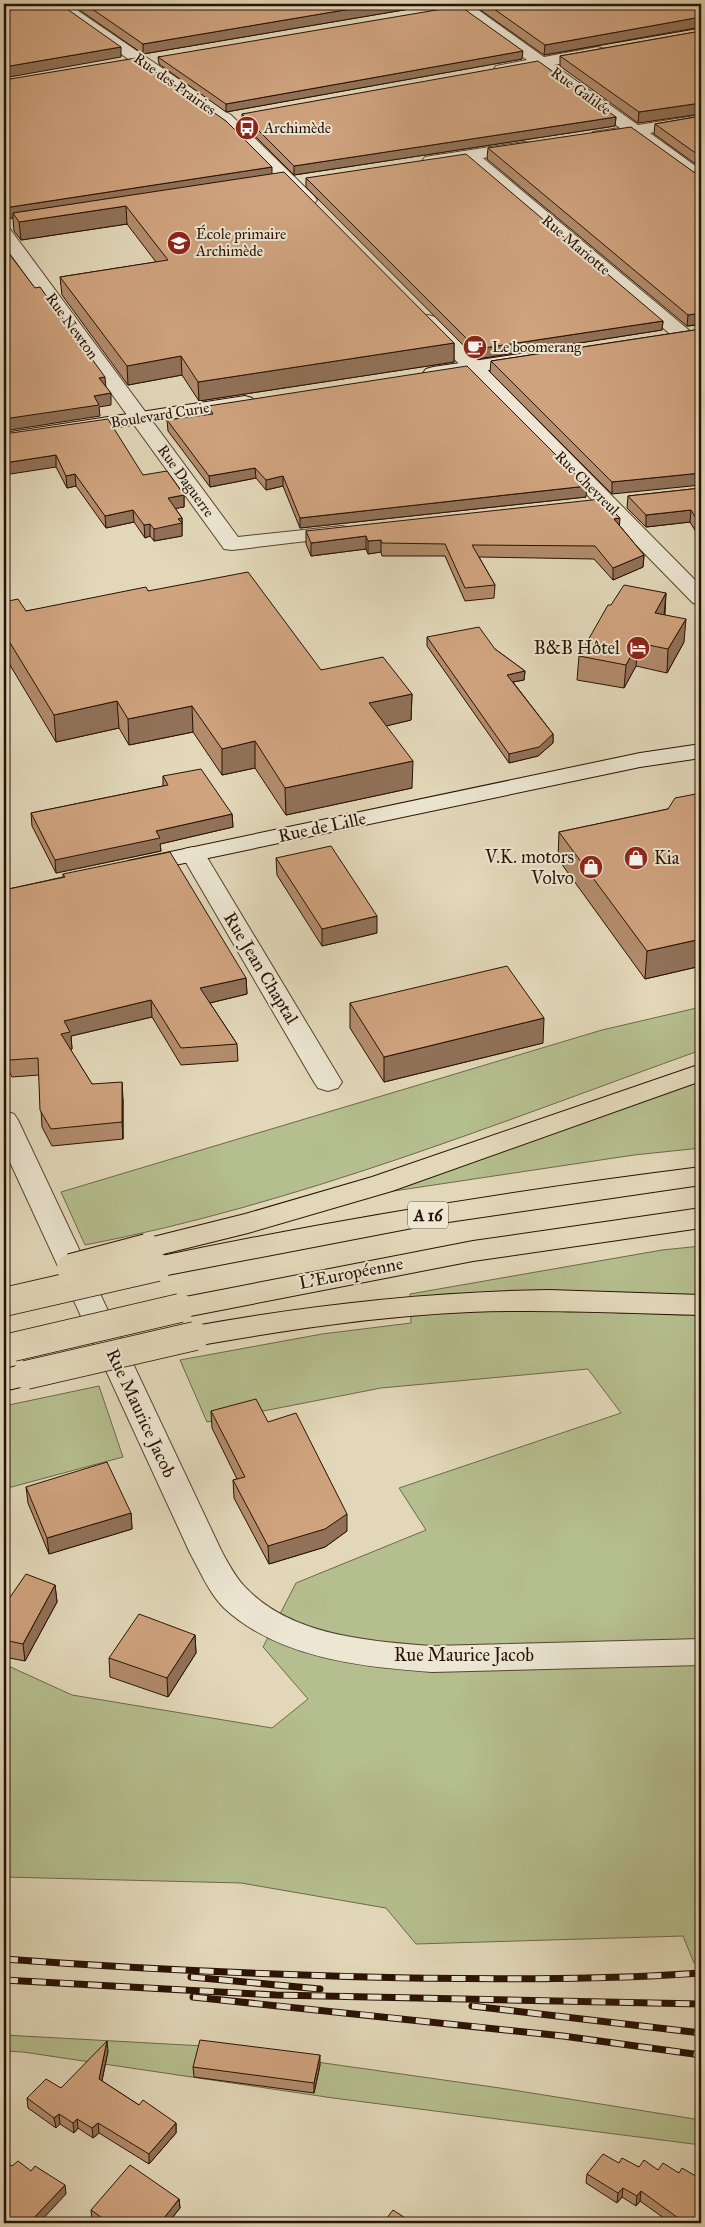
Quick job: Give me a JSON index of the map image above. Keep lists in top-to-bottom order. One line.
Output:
{"streets":{"highway":["A 16","L'Européenne"],"street":["Rue des Prairies","Rue Galilée","Rue Mariotte","Rue Newton","Boulevard Curie","Rue Daguerre","Rue Chevreul","Rue de Lille","Rue Jean Chaptal","Rue Maurice Jacob"]},"crossings":[["Rue Newton","Boulevard Curie"],["Rue Newton","Rue Daguerre"],["Boulevard Curie","Rue Daguerre"],["Rue de Lille","Rue Jean Chaptal"]],"places":{"bus stop":["Archimède"],"school or university":["École primaire Archimède"],"cafe":["Le boomerang"],"hotel":["B&B Hôtel"],"shop":["Kia","V.K. motors Volvo"]}}
